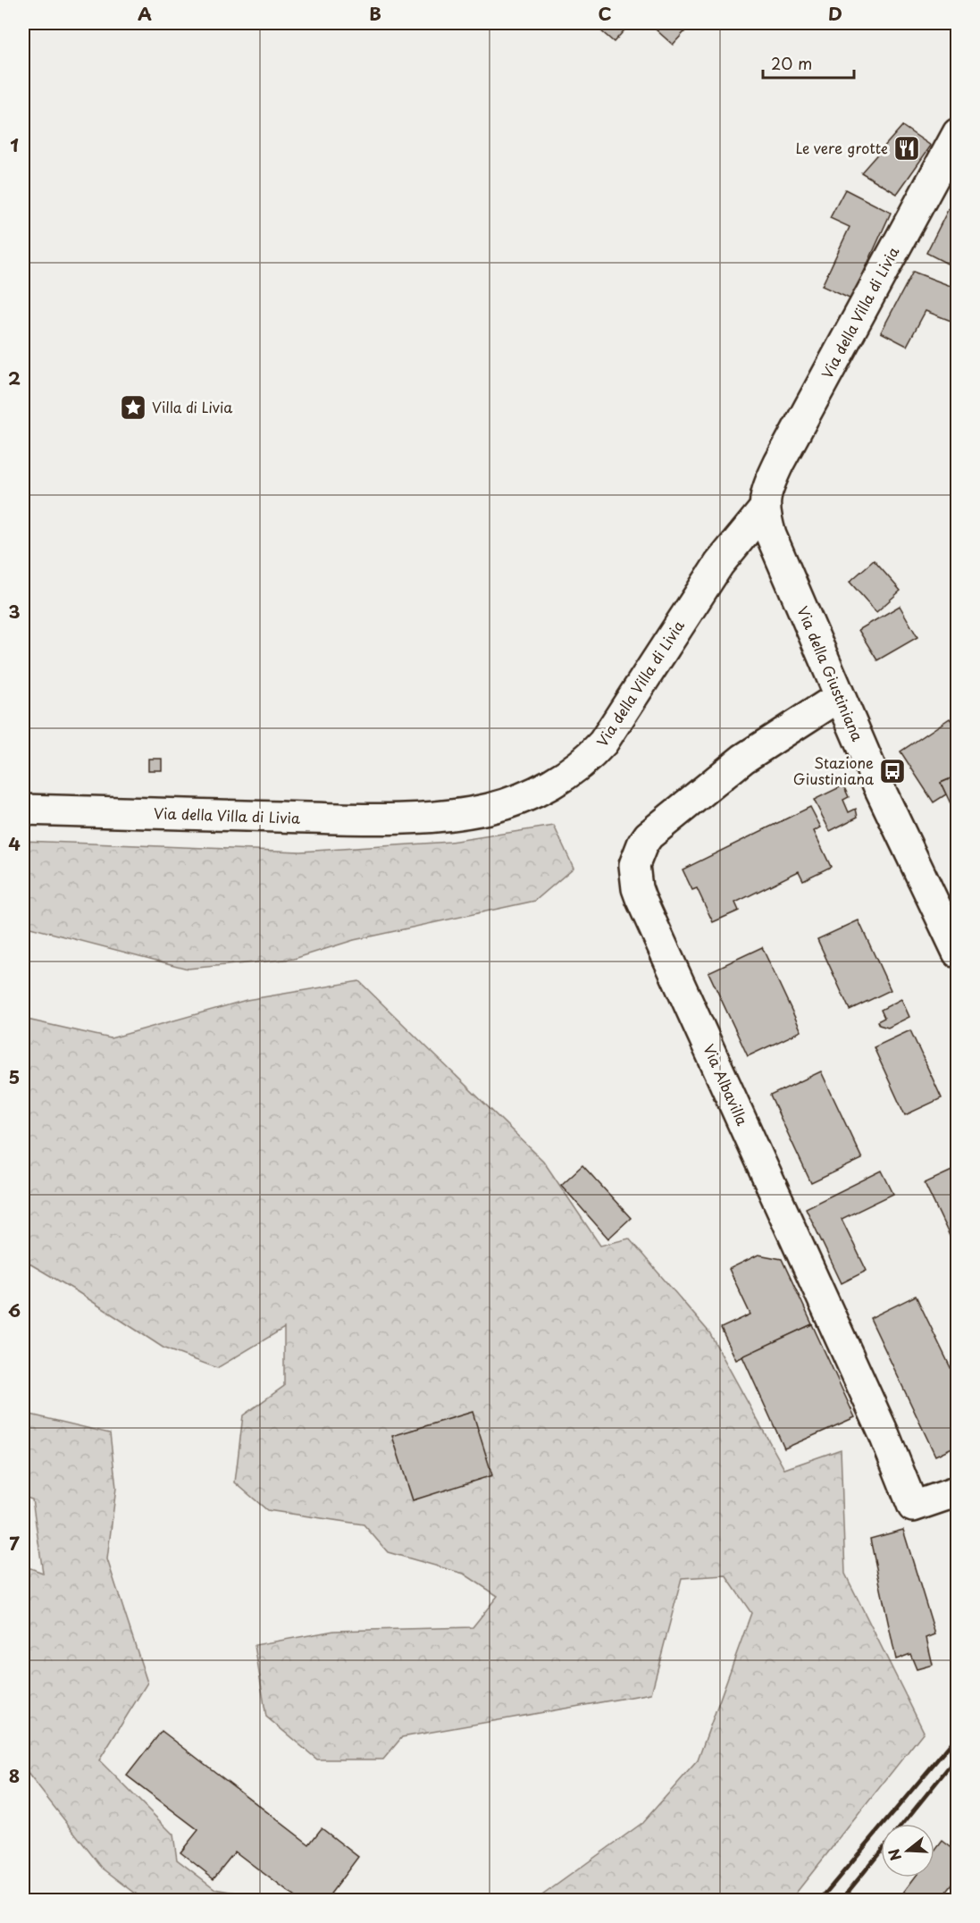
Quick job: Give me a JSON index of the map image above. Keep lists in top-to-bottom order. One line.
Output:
{"streets":{"street":["Via della Villa di Livia","Via della Giustiniana","Via Albavilla"]},"crossings":[["Via della Villa di Livia","Via della Giustiniana"],["Via della Giustiniana","Via Albavilla"]],"places":{"restaurant":["Le vere grotte"],"place":["Villa di Livia"],"bus stop":["Stazione Giustiniana"]},"scale_bar":"20 m","north":"left","grid":{"columns":["A","B","C","D"],"rows":["1","2","3","4","5","6","7","8"]}}
